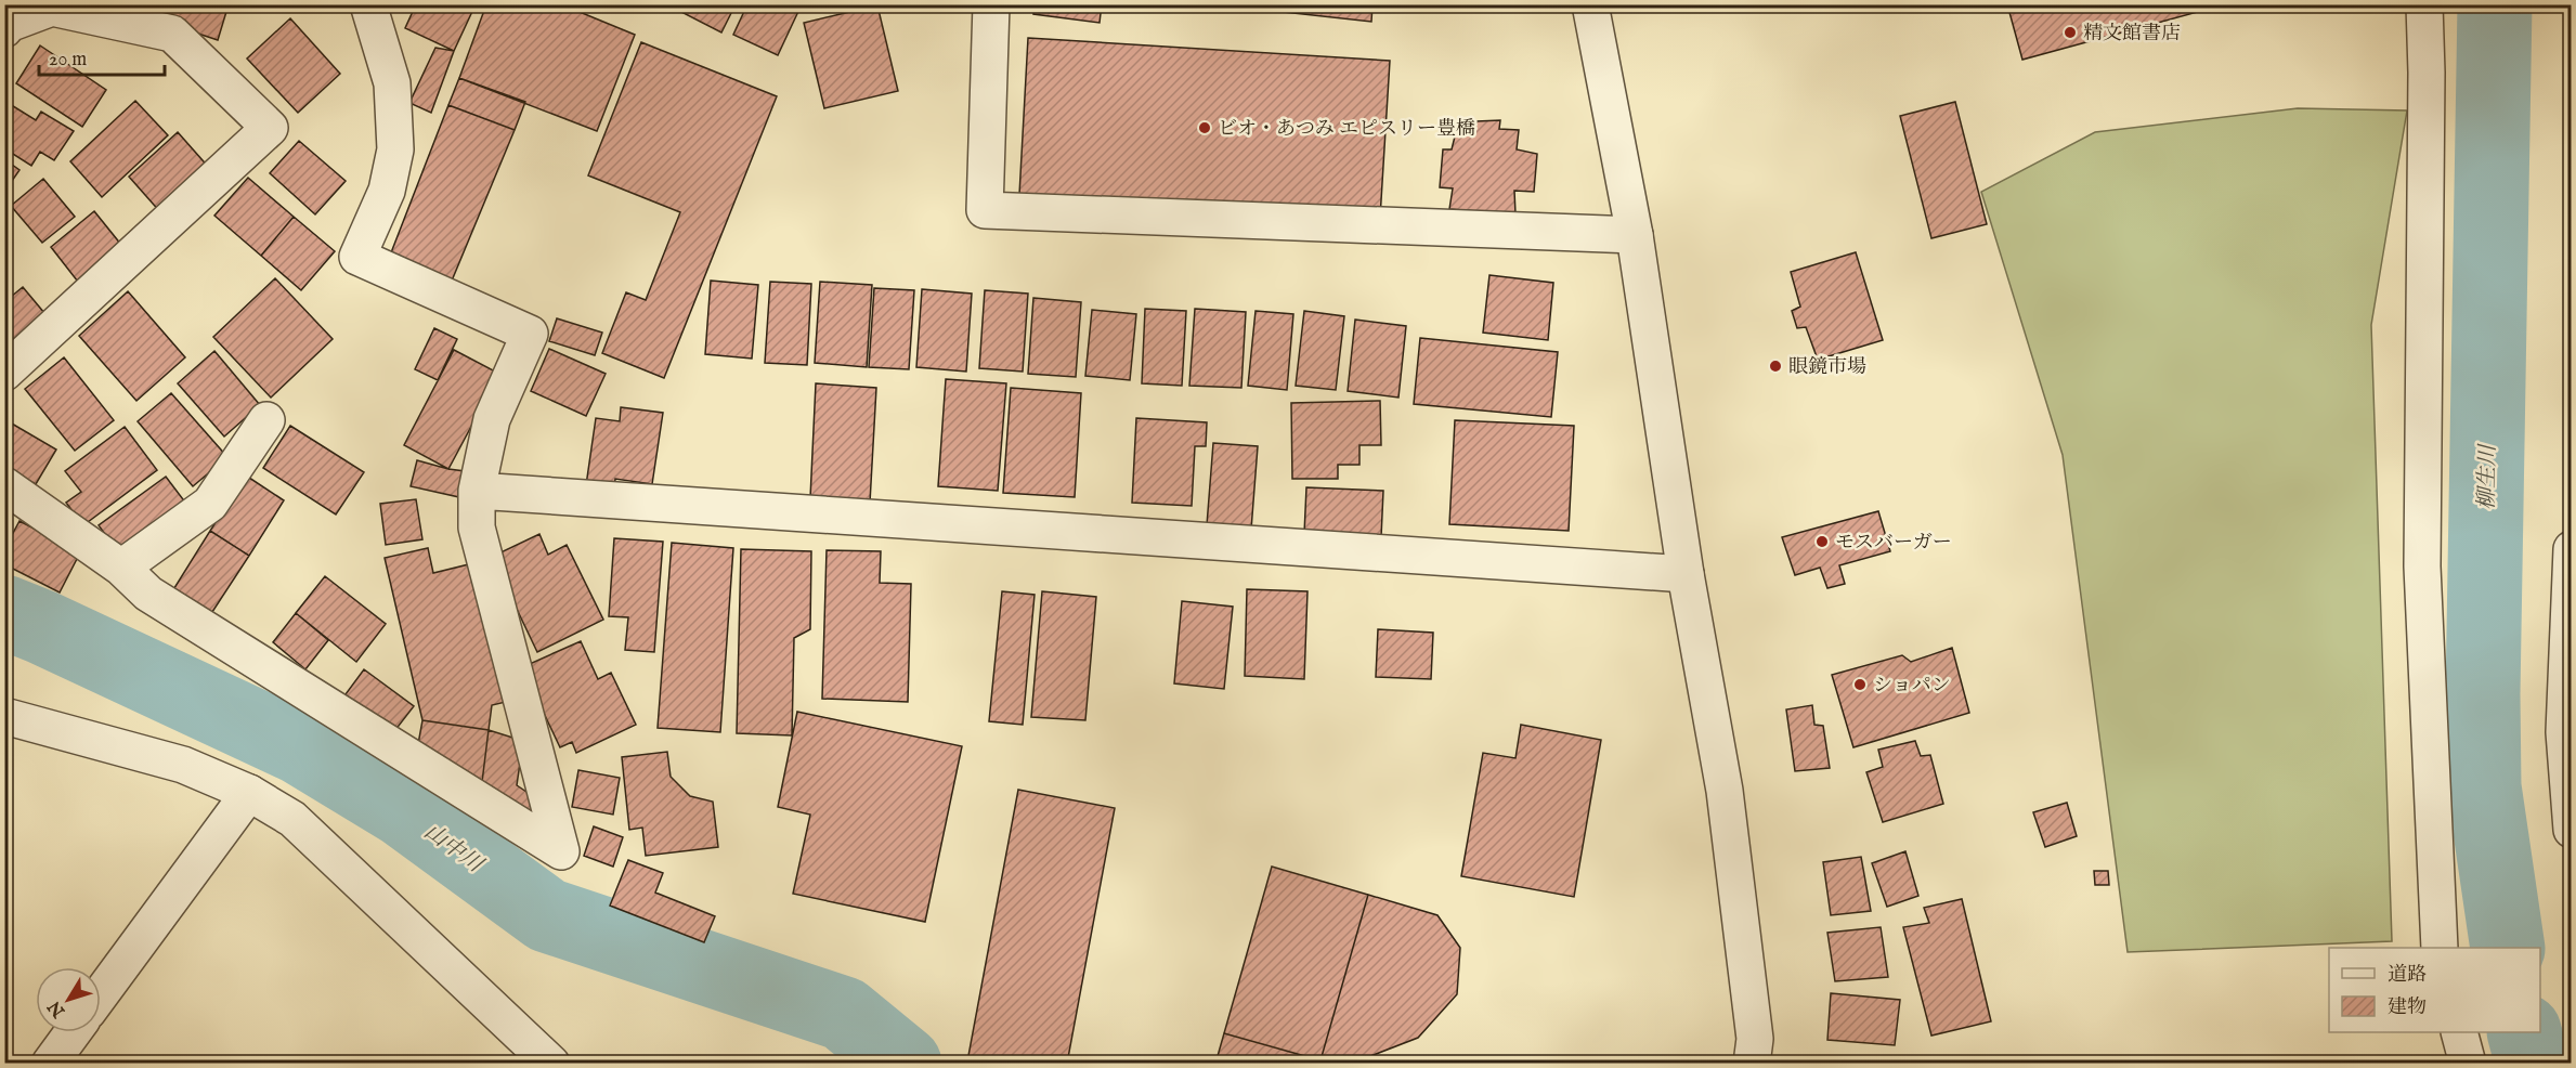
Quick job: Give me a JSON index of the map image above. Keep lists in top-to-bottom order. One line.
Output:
{"water":["柳生川","山中川"],"places":["精文館書店","ビオ・あつみ エピスリー豊橋","眼鏡市場","モスバーガー","ショパン"],"legend":["道路","建物"],"scale_bar":"20 m","north":"bottom left"}
